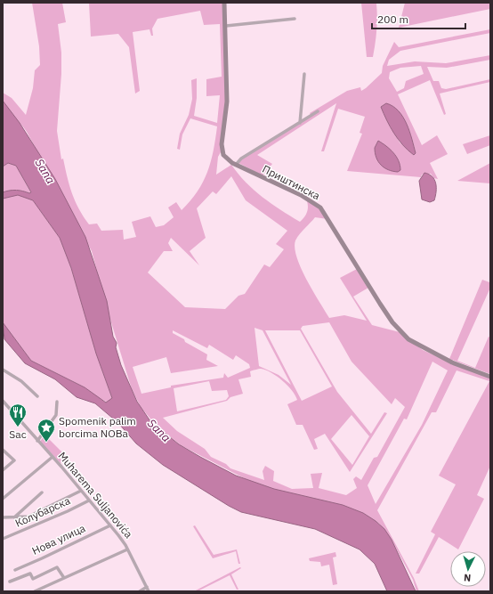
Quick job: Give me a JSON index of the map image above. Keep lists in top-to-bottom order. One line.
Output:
{"streets":{"street":["Приштинска","Muharema Suljanovića","Колубарска","Нова улица"]},"crossings":[["Muharema Suljanovića","Колубарска"],["Muharema Suljanovića","Нова улица"]],"water":["Sana"],"places":{"restaurant":["Sac"],"place":["Spomenik palim borcima NOBa"]},"scale_bar":"200 m","north":"bottom"}
